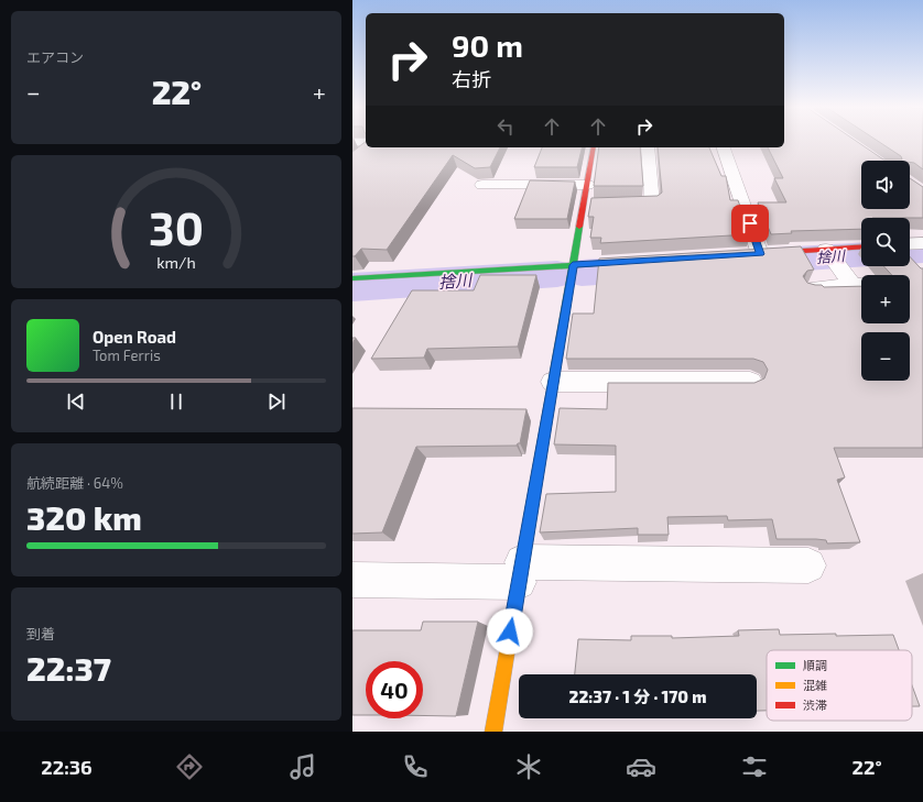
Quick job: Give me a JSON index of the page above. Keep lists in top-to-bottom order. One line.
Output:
{"water":["捨川"],"legend":["順調","混雑","渋滞"],"page":{"tile":["エアコン",["航続距離 · 64%","320 km"],["到着","22:37"]],"turn":["90 m","右折"],"heat":["−","22°","+"],"map_buttons":["+","−"],"song":["Open Road","Tom Ferris"],"limit":"40","trip":"22:37 · 1 分 · 170 m","tabs":["22:36","22°"],"gauge":["30","km/h"]}}
